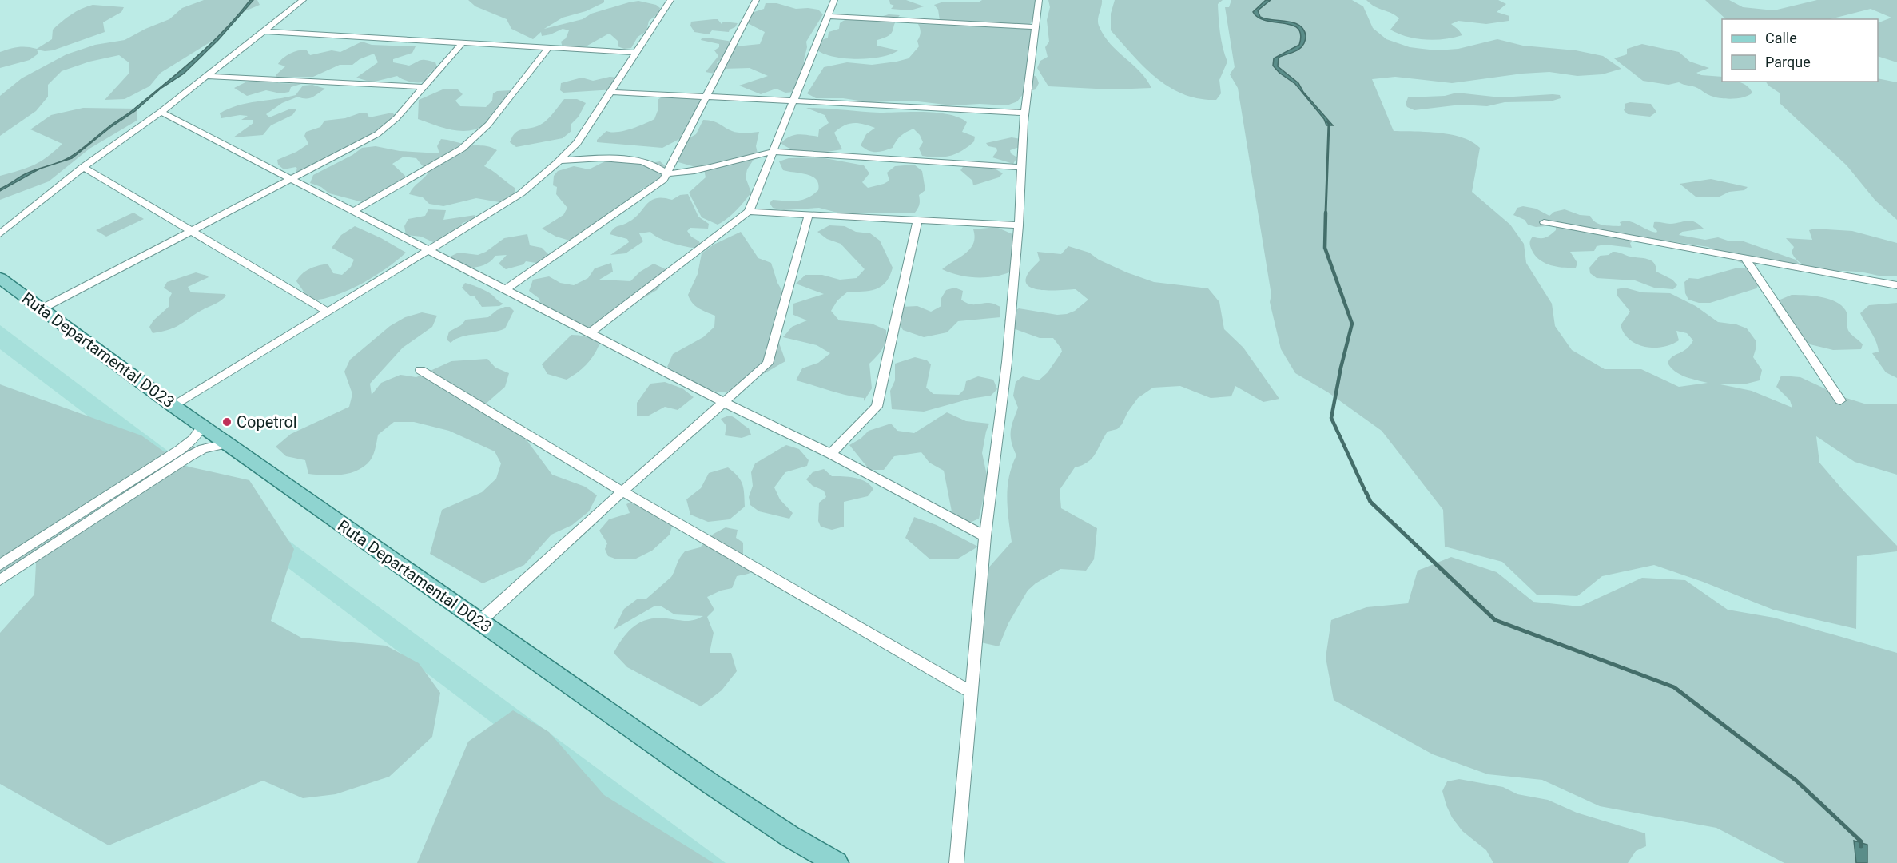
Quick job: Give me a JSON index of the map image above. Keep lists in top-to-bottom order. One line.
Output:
{"streets":{"main road":["Ruta Departamental D023"]},"places":["Copetrol"],"legend":["Calle","Parque"]}
